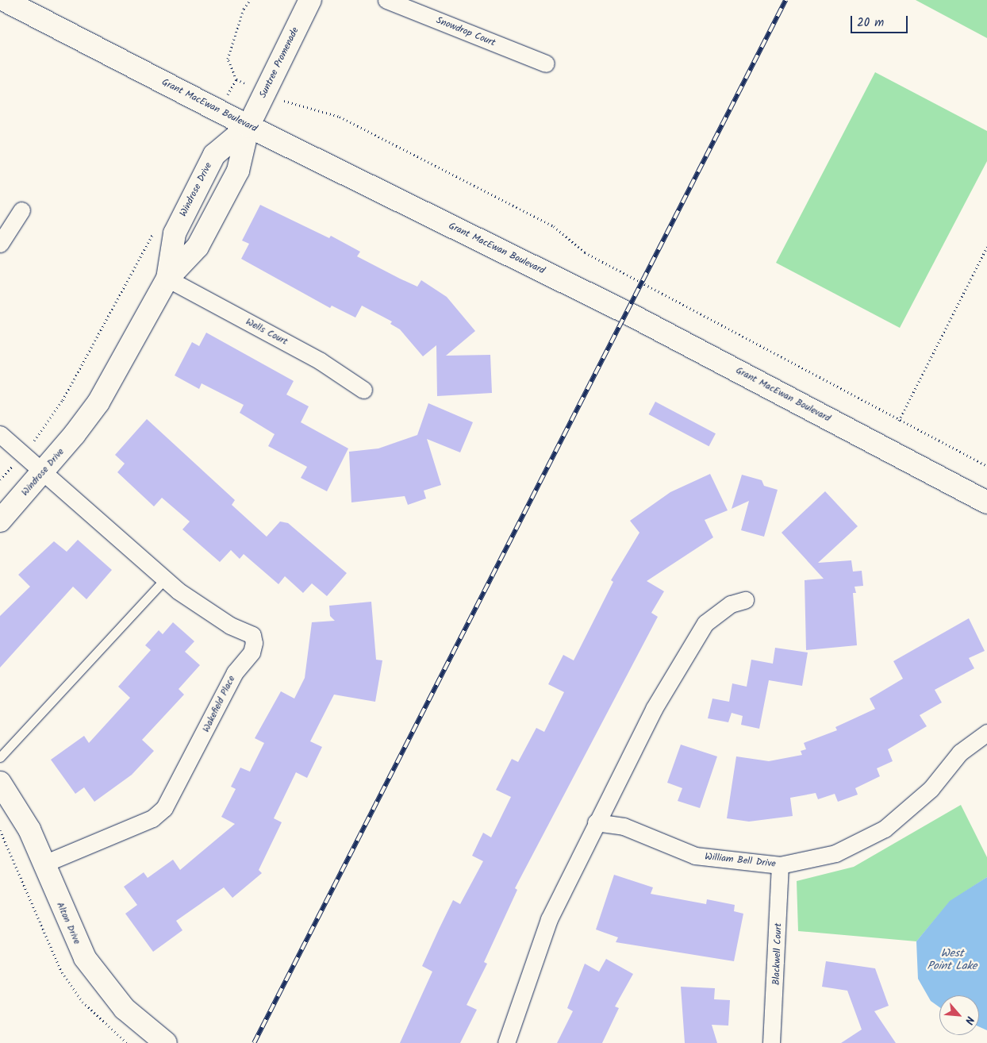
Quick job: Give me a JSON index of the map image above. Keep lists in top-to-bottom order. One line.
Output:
{"streets":{"street":["Snowdrop Court","Suntree Promenade","Grant MacEwan Boulevard","Windrose Drive","Wells Court","Wakefield Place","William Bell Drive","Alton Drive","Blackwell Court"]},"crossings":[["Suntree Promenade","Grant MacEwan Boulevard"],["Suntree Promenade","Windrose Drive"],["Grant MacEwan Boulevard","Windrose Drive"],["Windrose Drive","Wells Court"],["Windrose Drive","Wakefield Place"],["Wakefield Place","Alton Drive"],["William Bell Drive","Blackwell Court"]],"water":["West Point Lake"],"scale_bar":"20 m","north":"bottom right"}
